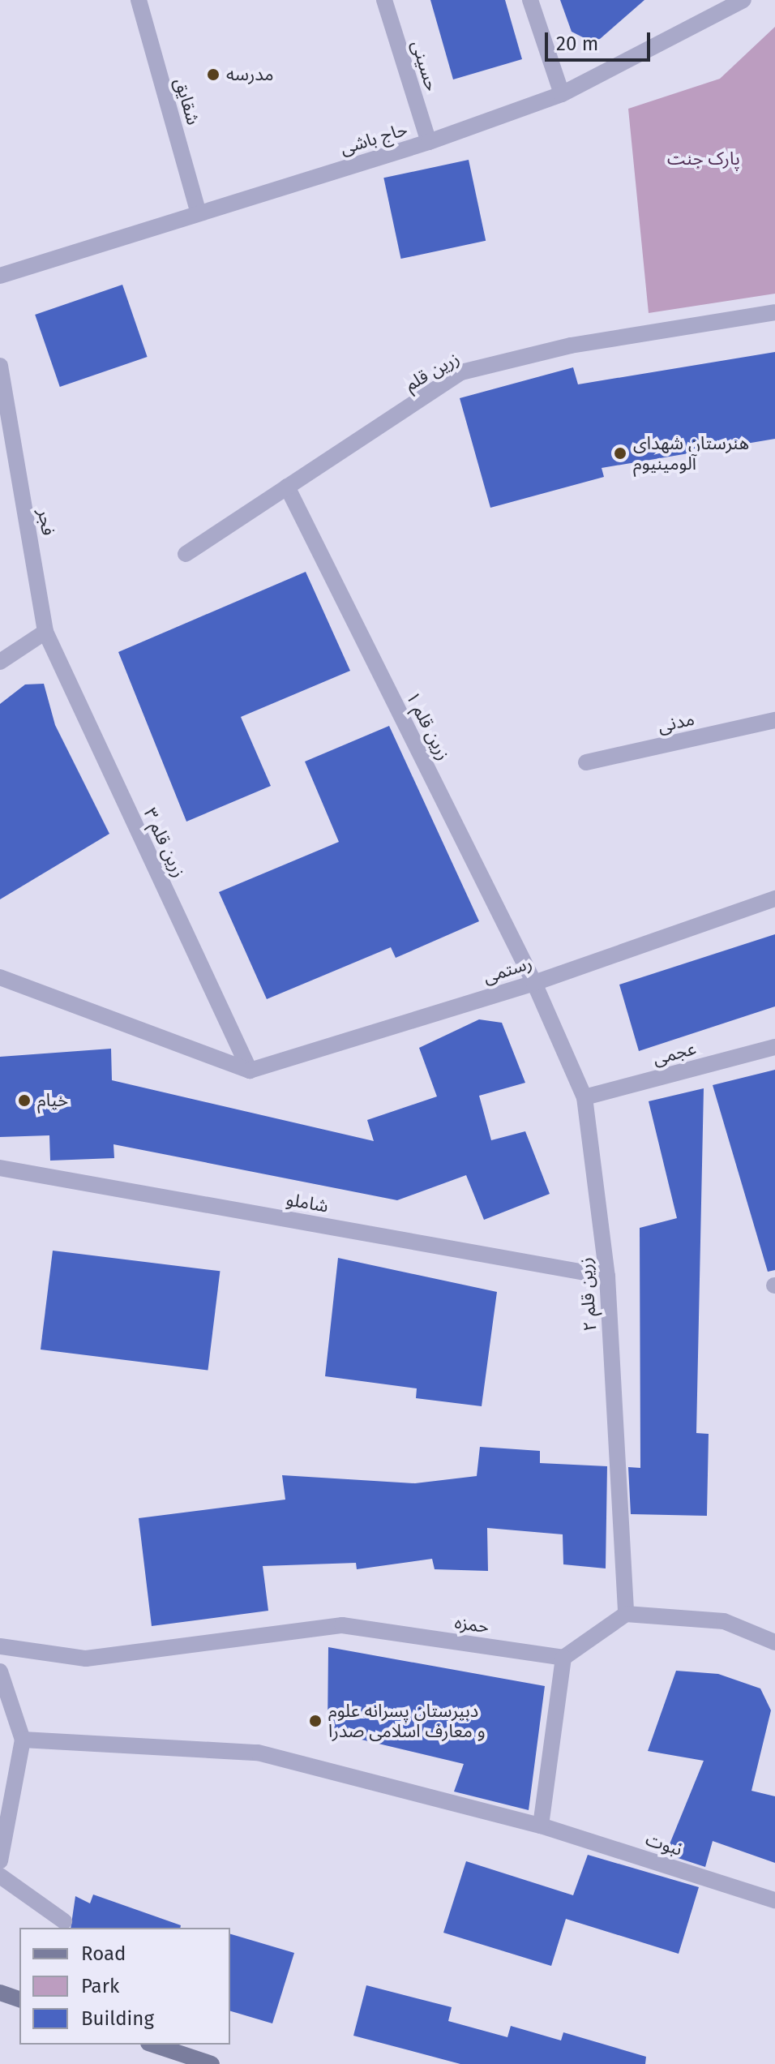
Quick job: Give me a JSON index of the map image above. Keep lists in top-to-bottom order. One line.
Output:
{"streets":{"street":["حسینی","شقایق","حاج باشی","زرین قلم","فجر","مدنی","زرین قلم ۱","زرین قلم ۳","رستمی","عجمی","شاملو","زرین قلم ۲","حمزه","نبوت"]},"crossings":[["حسینی","حاج باشی"],["شقایق","حاج باشی"],["زرین قلم","زرین قلم ۱"],["فجر","زرین قلم ۳"],["زرین قلم ۱","رستمی"],["زرین قلم ۱","زرین قلم ۲"],["زرین قلم ۳","رستمی"],["رستمی","زرین قلم ۲"],["عجمی","زرین قلم ۲"],["شاملو","زرین قلم ۲"]],"parks":["پارک جنت"],"places":["مدرسه","هنرستان شهدای آلومینیوم","خیام","دبیرستان پسرانه علوم و معارف اسلامی صدرا"],"legend":["Road","Park","Building"],"scale_bar":"20 m"}
